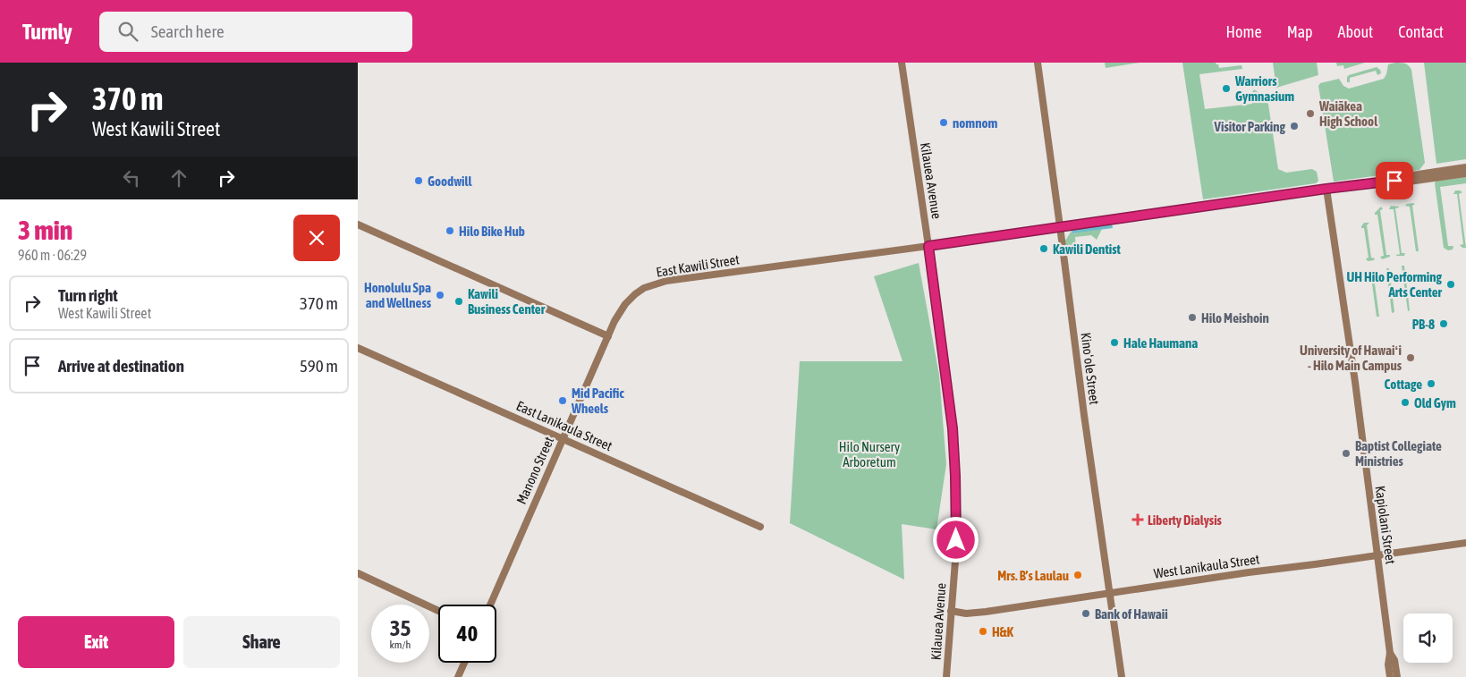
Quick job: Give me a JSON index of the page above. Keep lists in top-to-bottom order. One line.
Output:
{"streets":{"street":["Kilauea Avenue","East Kawili Street","Kinoʻole Street","East Lanikaula Street","Manono Street","Kapiolani Street","West Lanikaula Street"]},"crossings":[["Kilauea Avenue","East Kawili Street"],["Kilauea Avenue","West Lanikaula Street"],["East Kawili Street","Kinoʻole Street"],["East Kawili Street","Manono Street"],["East Kawili Street","Kapiolani Street"],["Kinoʻole Street","West Lanikaula Street"],["East Lanikaula Street","Manono Street"],["Kapiolani Street","West Lanikaula Street"]],"parks":["Hilo Nursery Arboretum"],"places":{"other":["Warriors Gymnasium","Waiākea High School","nomnom","Visitor Parking","Goodwill","Hilo Bike Hub","Kawili Dentist","UH Hilo Performing Arts Center","Honolulu Spa and Wellness","Kawili Business Center","Hilo Meishoin","PB-8","Hale Haumana","University of Hawaiʻi - Hilo Main Campus","Cottage","Mid Pacific Wheels","Old Gym","Baptist Collegiate Ministries","Mrs. B’s Laulau","Bank of Hawaii","H&K"],"health":["Liberty Dialysis"]},"page":{"header":"Turnly","search":"Search here","nav":["Home","Map","About","Contact"],"turn":["370 m","West Kawili Street"],"heading":["3 min","960 m · 06:29"],"list":[{"name":"Turn right","note":"West Kawili Street","value":"370 m"},{"name":"Arrive at destination","value":"590 m"}],"speed":"35 km/h","limit":"40","buttons":["Exit","Share"]}}
